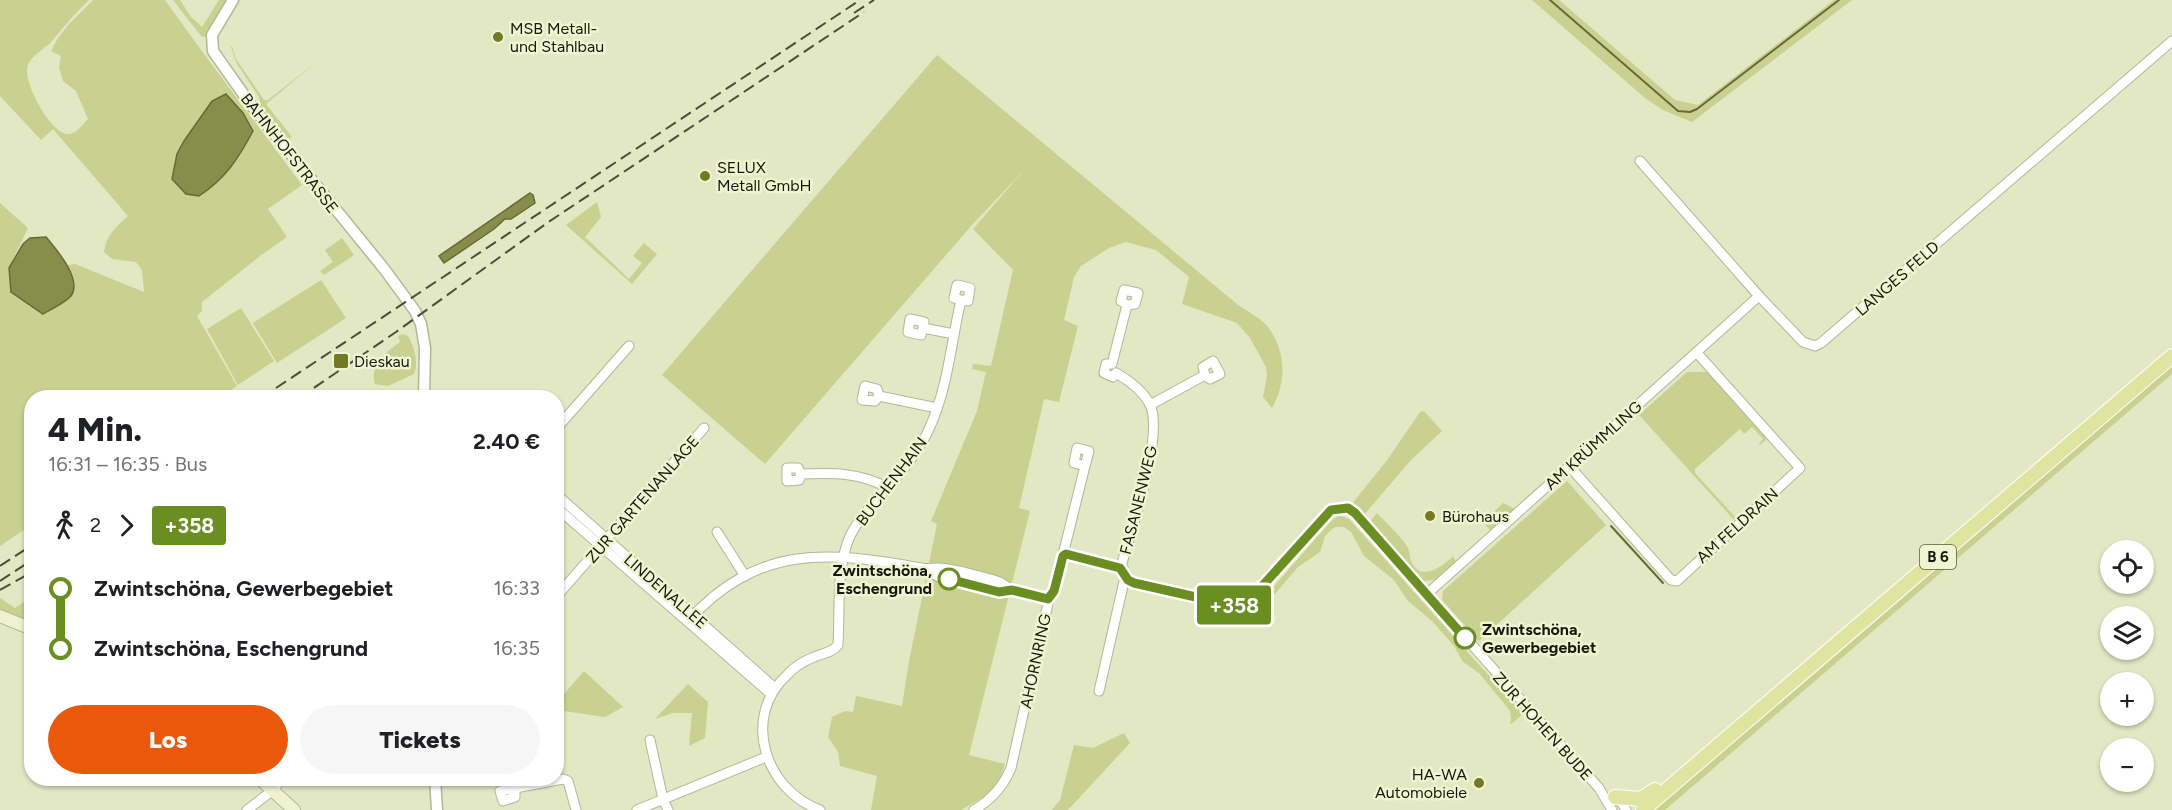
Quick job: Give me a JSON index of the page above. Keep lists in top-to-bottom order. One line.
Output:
{"streets":{"main road":["B 6"],"street":["BAHNHOFSTRASSE","LANGES FELD","AM KRÜMMLING","BUCHENHAIN","ZUR GARTENANLAGE","FASANENWEG","AM FELDRAIN","LINDENALLEE","AHORNRING","ZUR HOHEN BUDE"]},"crossings":[["LANGES FELD","AM KRÜMMLING"],["AM KRÜMMLING","AM FELDRAIN"],["AM KRÜMMLING","ZUR HOHEN BUDE"],["ZUR GARTENANLAGE","LINDENALLEE"],["FASANENWEG","ZUR HOHEN BUDE"]],"places":{"other":["MSB Metall- und Stahlbau","SELUX Metall GmbH","Bürohaus","Zwintschöna, Eschengrund","Zwintschöna, Gewerbegebiet","HA-WA Automobiele"],"transit":["Dieskau"]},"lines":["bus line +358"],"page":{"on_map":"+358","heading":["4 Min.","16:31 – 16:35 · Bus","2.40 €"],"legs":["2","+358"],"map_buttons":["+","−"],"list":[{"name":"Zwintschöna, Gewerbegebiet","value":"16:33"},{"name":"Zwintschöna, Eschengrund","value":"16:35"}],"buttons":["Los","Tickets"]}}
